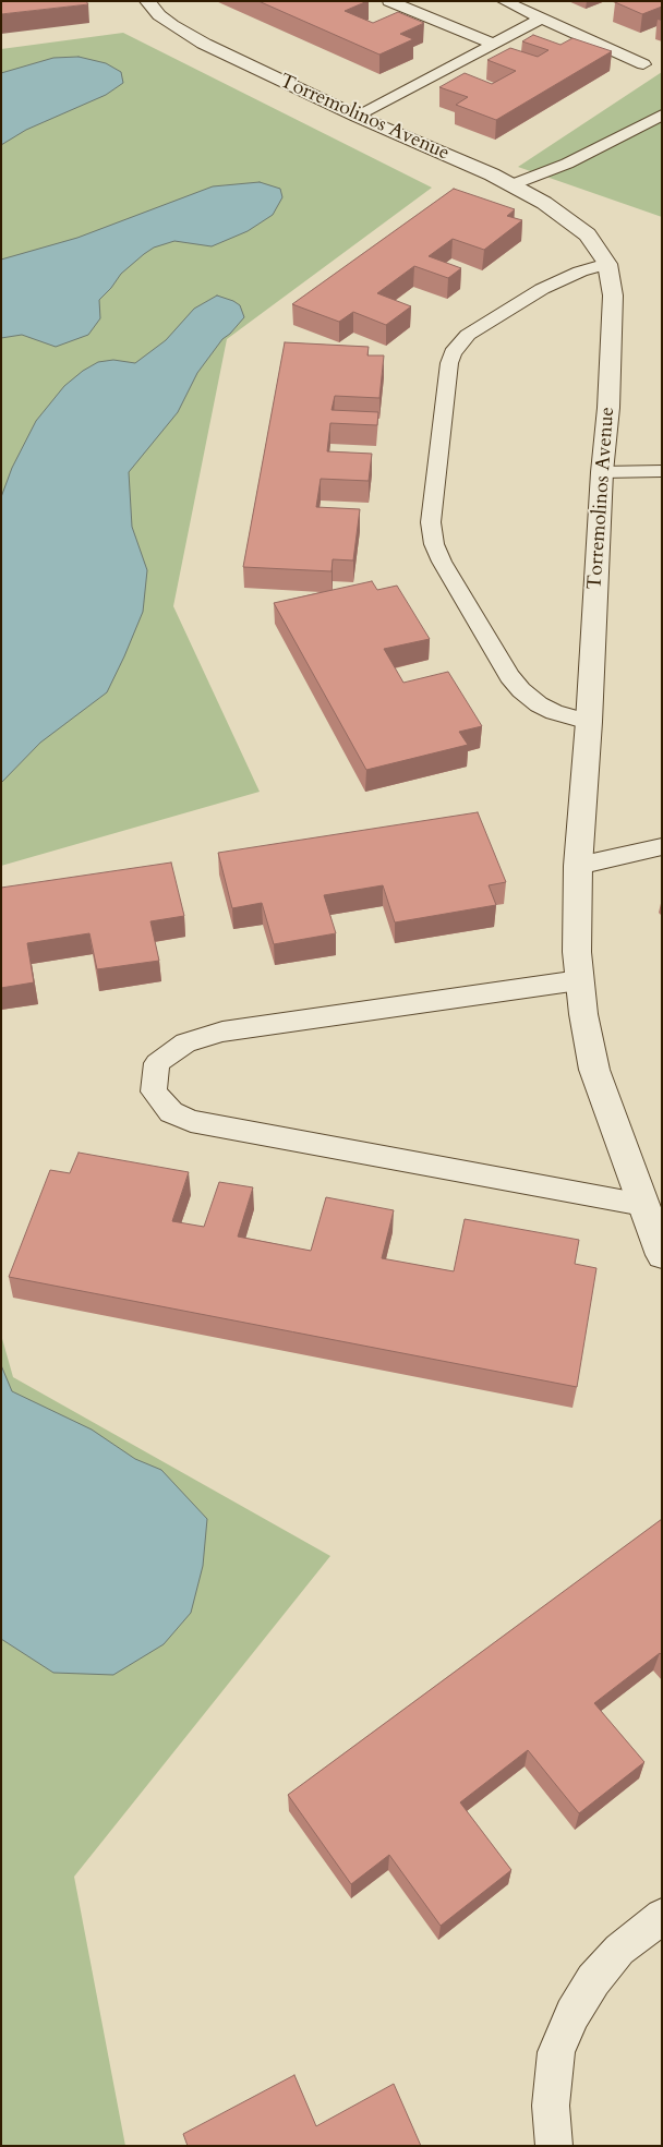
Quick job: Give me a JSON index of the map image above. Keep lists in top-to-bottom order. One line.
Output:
{"streets":{"street":["Torremolinos Avenue"]}}
